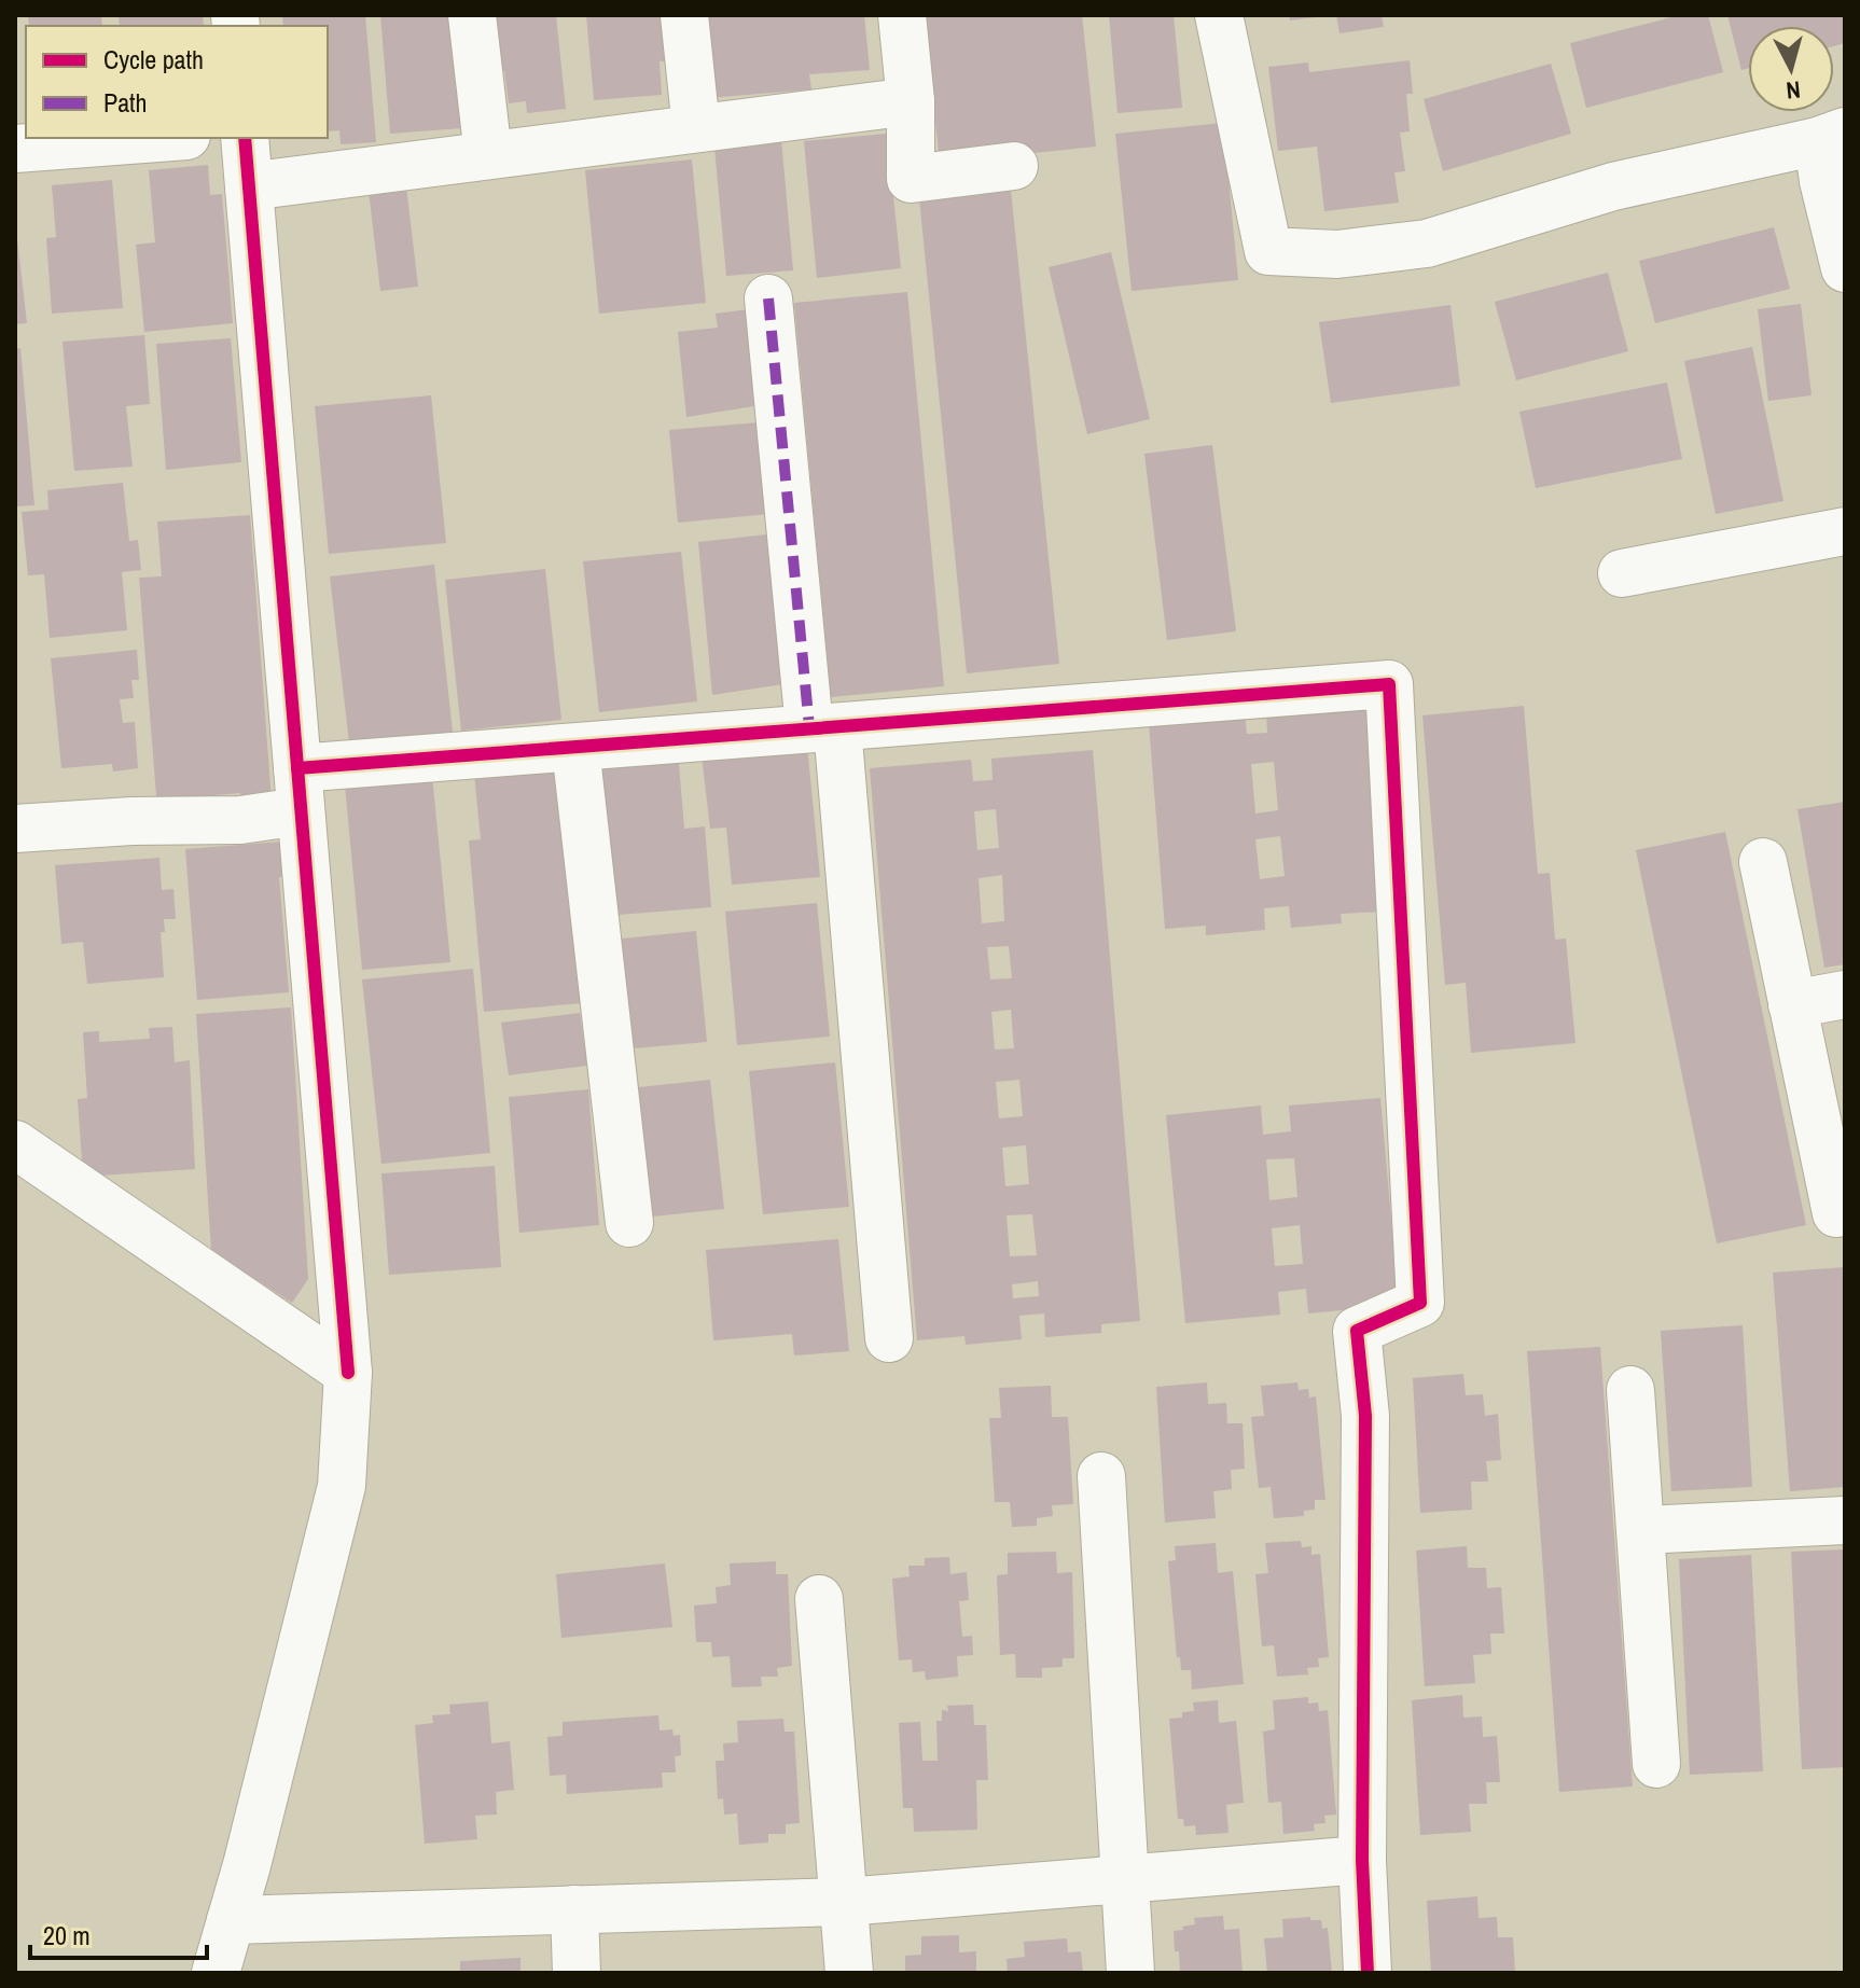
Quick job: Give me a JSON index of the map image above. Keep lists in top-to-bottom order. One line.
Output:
{"legend":["Cycle path","Path"],"scale_bar":"20 m","north":"bottom"}
